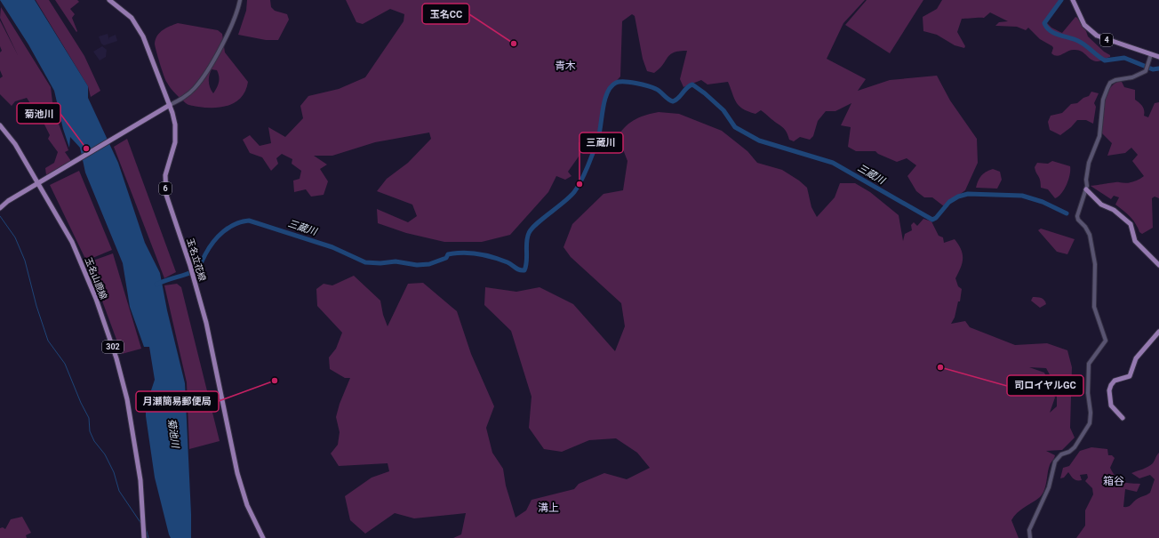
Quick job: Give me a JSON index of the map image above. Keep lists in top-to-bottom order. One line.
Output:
{"streets":{"main road":["4","6","玉名立花線","玉名山鹿線","302"]},"crossings":[["玉名山鹿線","302"]],"districts":["青木","箱谷","溝上"],"water":["三蔵川","菊池川"],"places":["玉名CC","菊池川","三蔵川","司ロイヤルGC","月瀬簡易郵便局"]}
